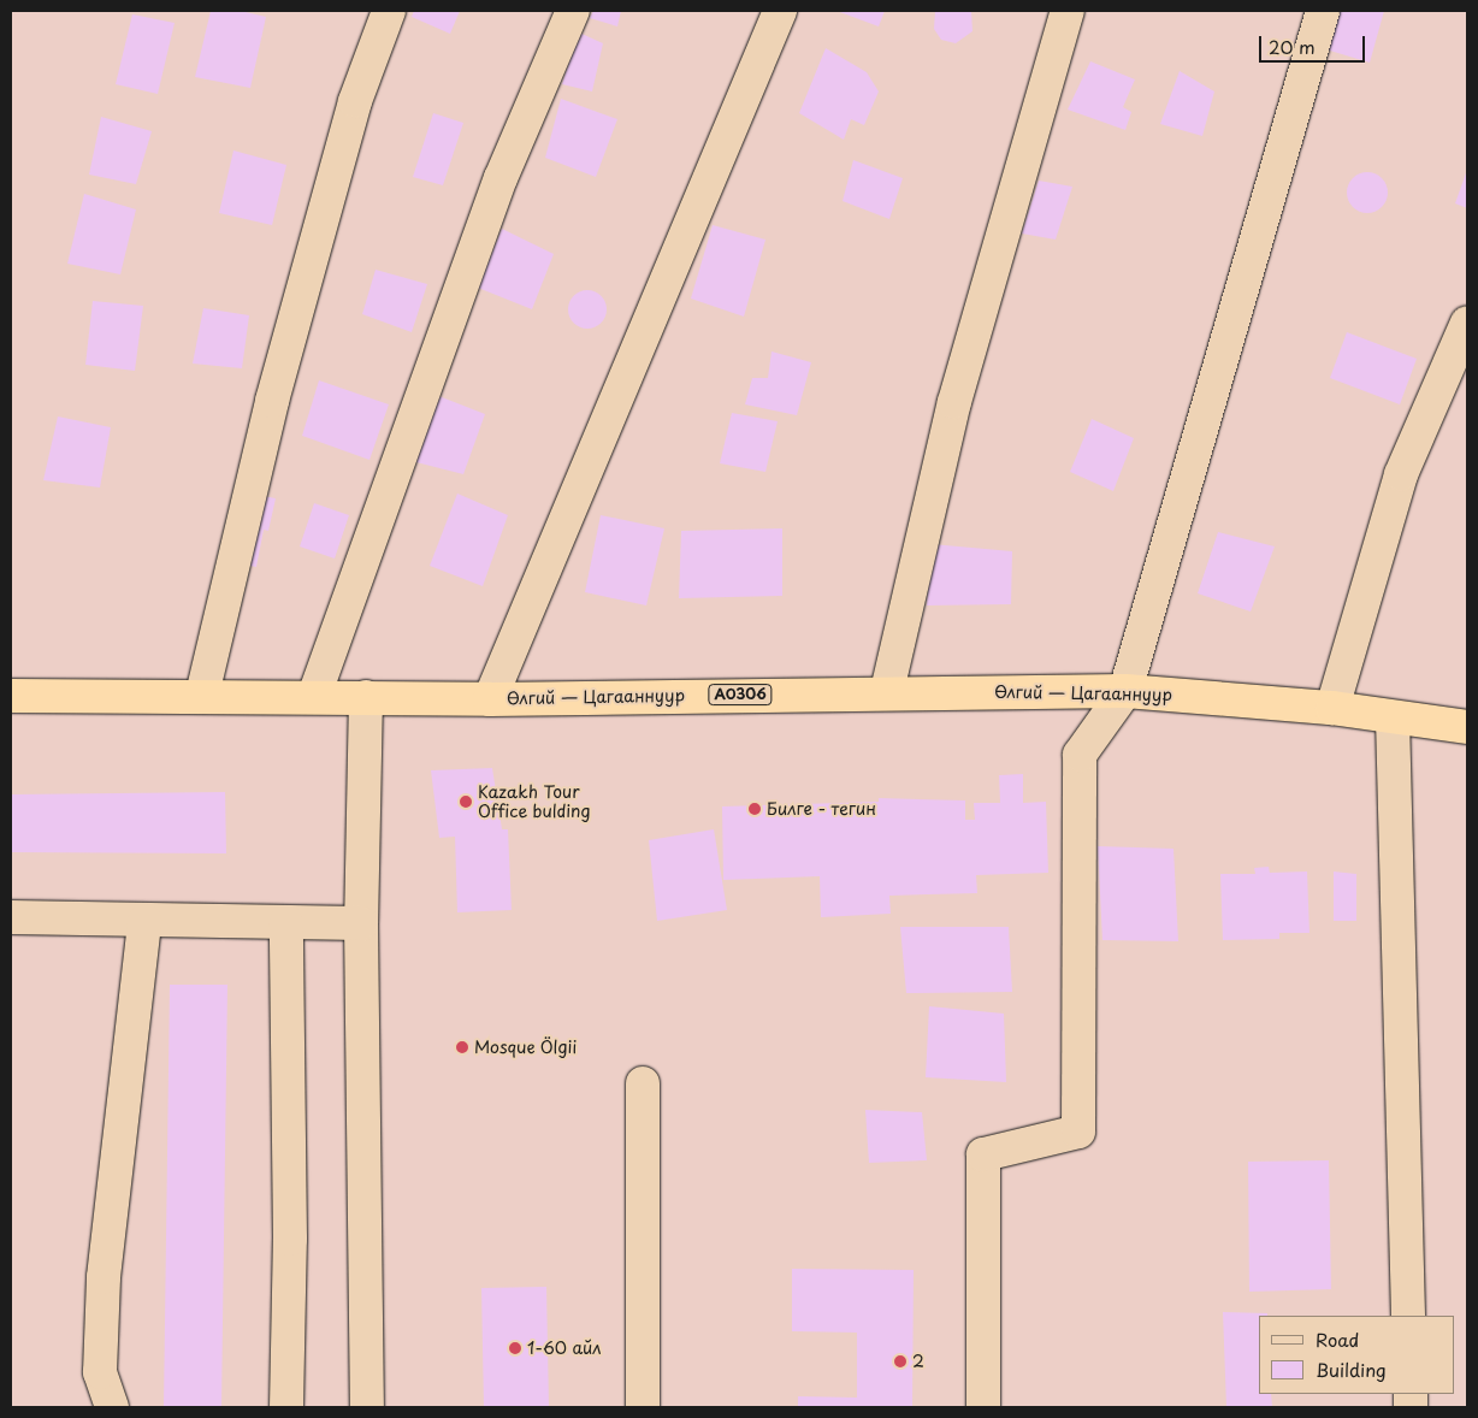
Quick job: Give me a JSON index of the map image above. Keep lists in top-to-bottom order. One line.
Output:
{"streets":{"highway":["Өлгий — Цагааннуур","A0306"]},"places":["Kazakh Tour Office bulding","Билге - тегин","Mosque Ölgii","1-60 айл","2"],"legend":["Road","Building"],"scale_bar":"20 m"}
